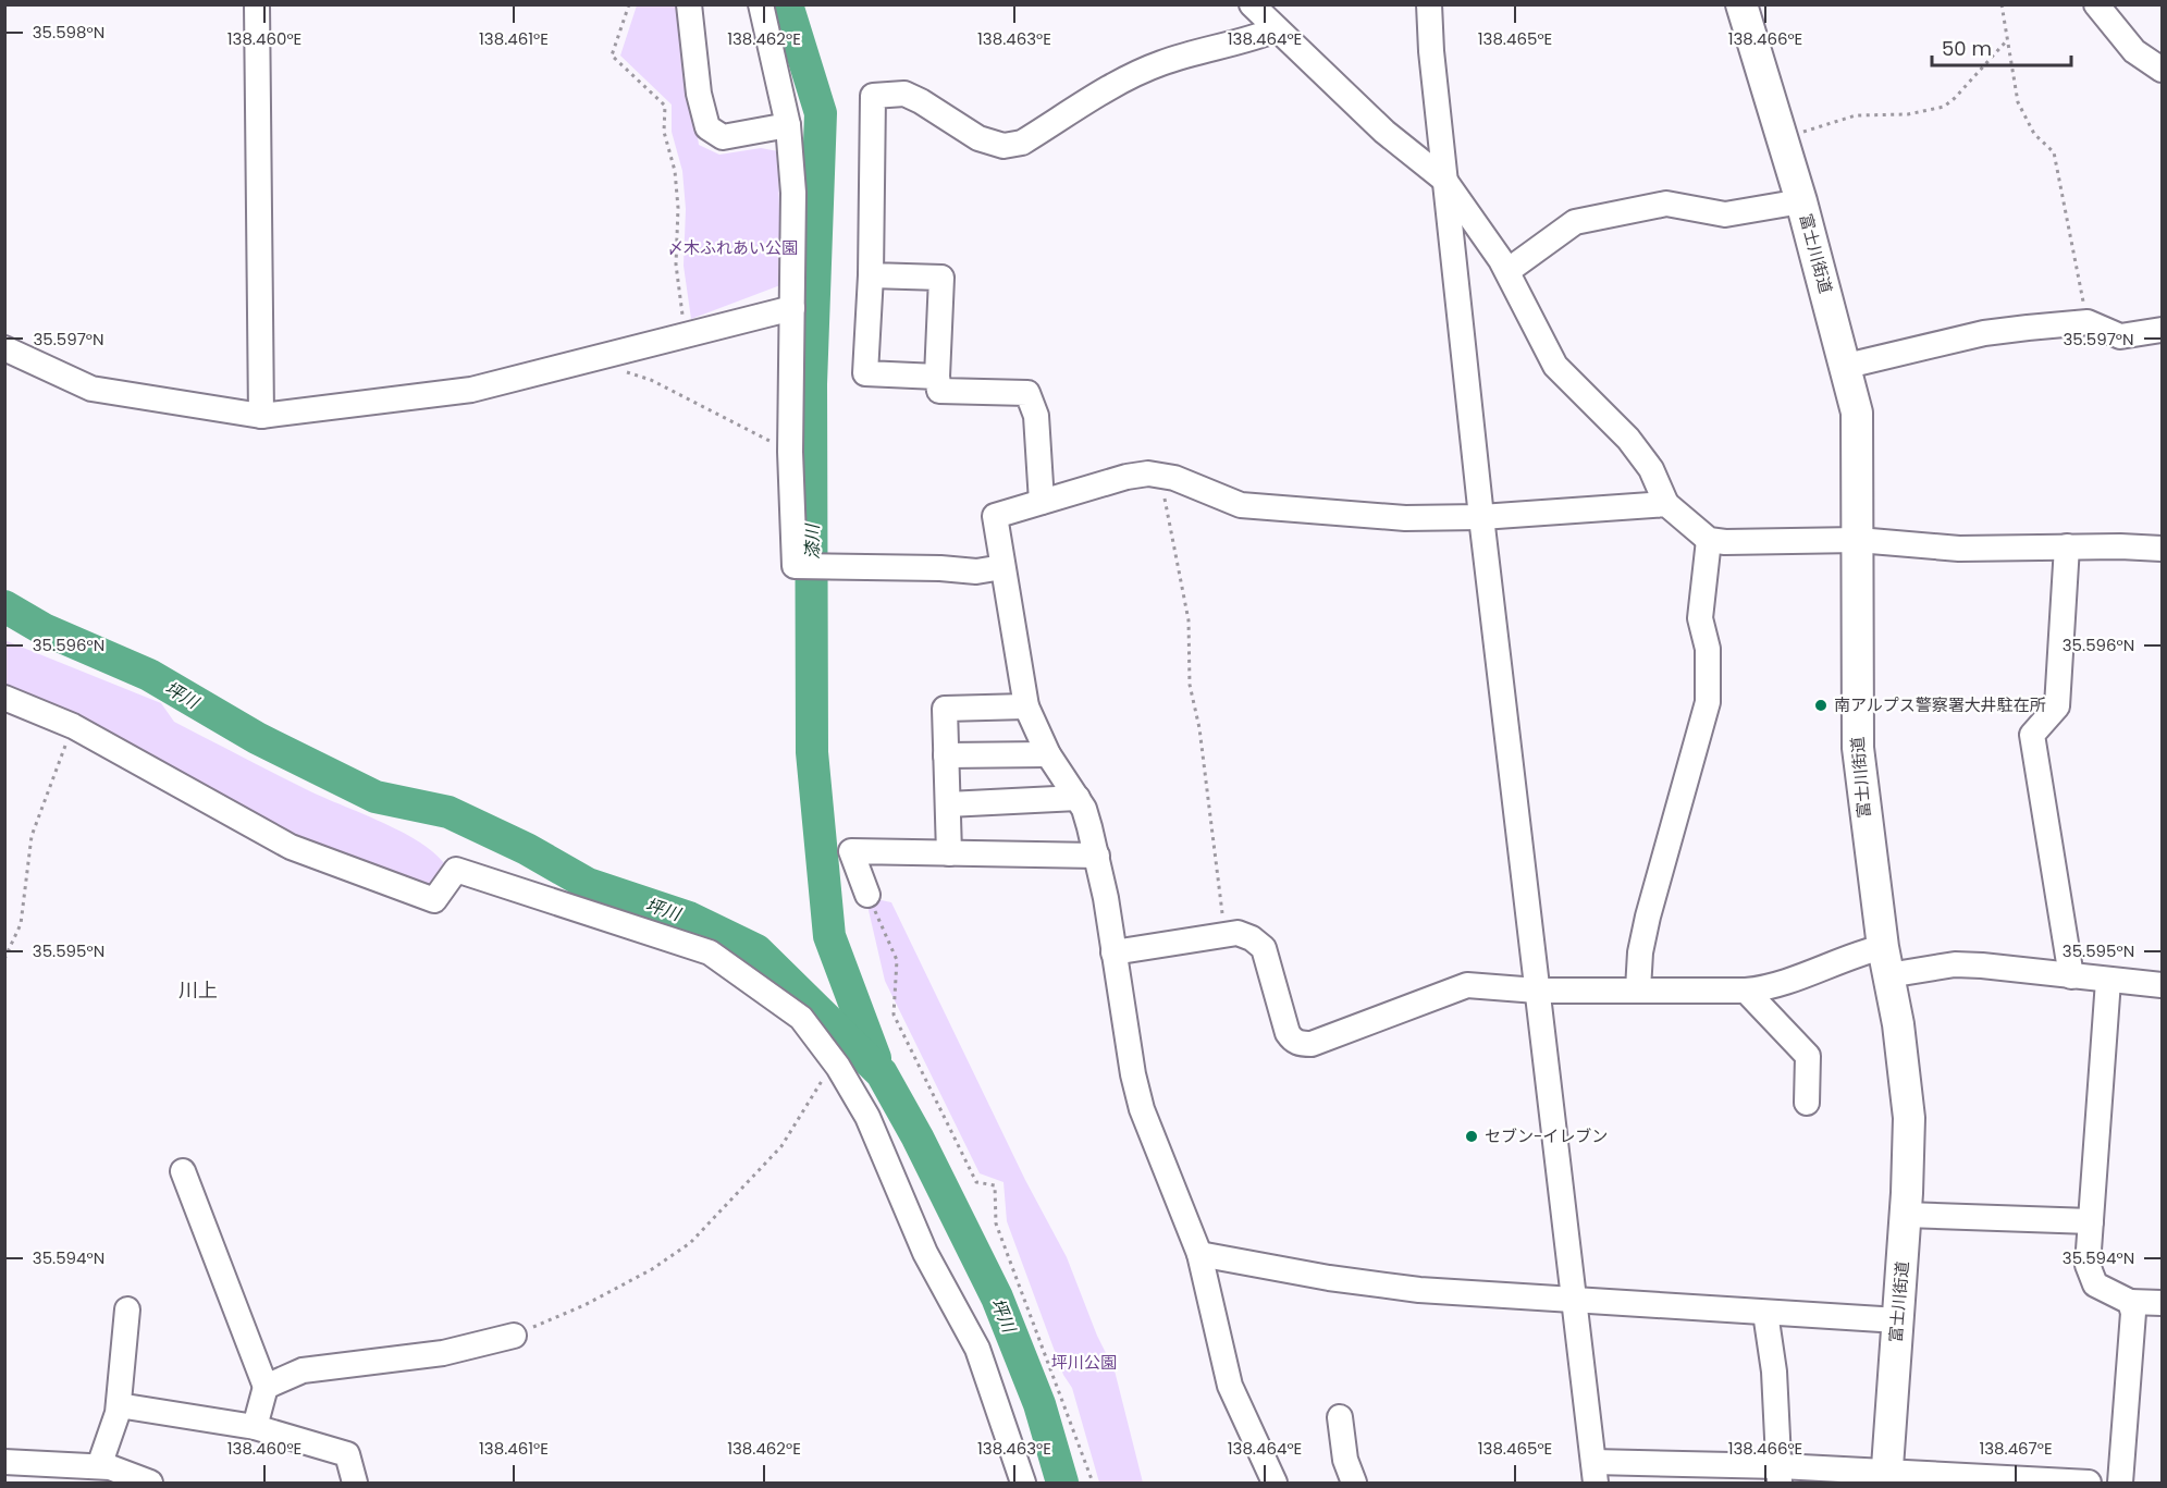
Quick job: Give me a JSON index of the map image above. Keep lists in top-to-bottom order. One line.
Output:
{"streets":{"main road":["富士川街道"]},"districts":["川上"],"water":["漆川","坪川"],"parks":["〆木ふれあい公園","坪川公園"],"places":["南アルプス警察署大井駐在所","セブン-イレブン"],"scale_bar":"50 m","coordinates":["35.598°N","138.460°E","138.461°E","138.462°E","138.463°E","138.464°E","138.465°E","138.466°E","35.597°N","35.596°N","35.595°N","35.594°N","138.467°E"]}
